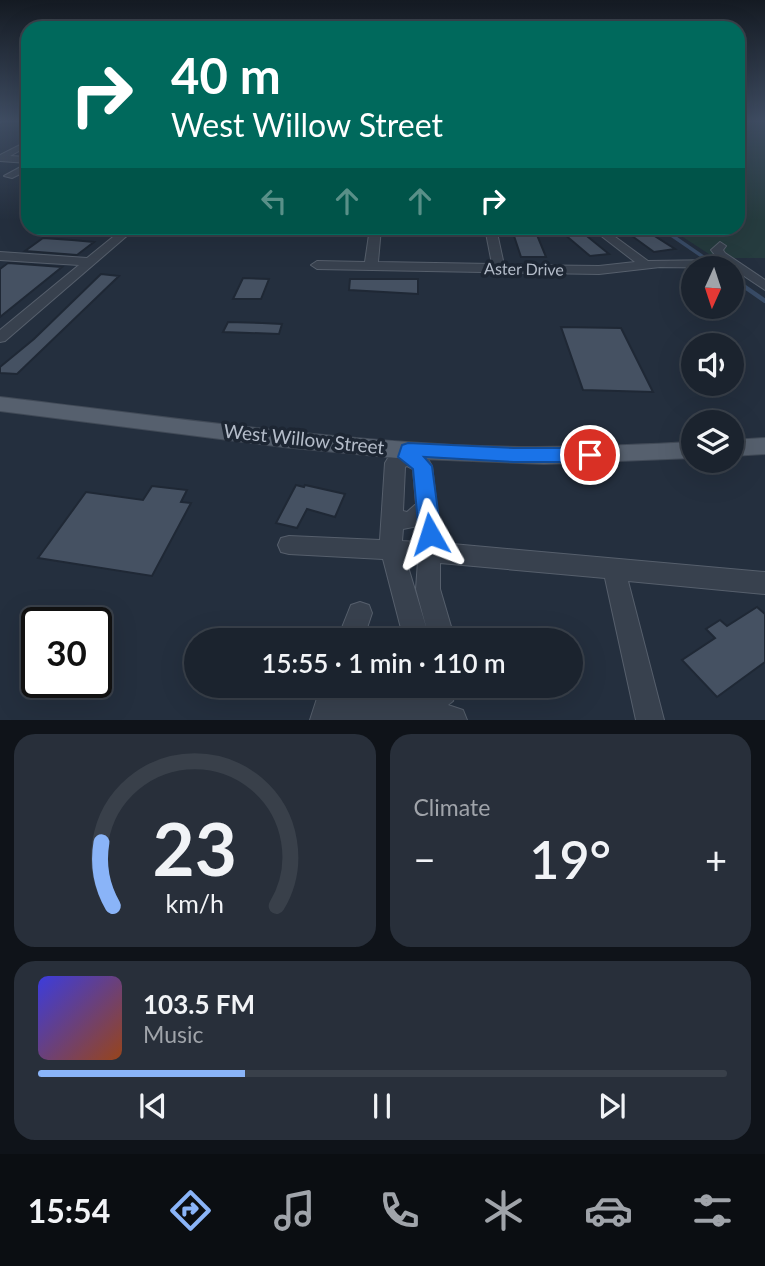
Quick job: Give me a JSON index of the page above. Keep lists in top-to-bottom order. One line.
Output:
{"streets":{"main road":["West Willow Street"],"street":["Aster Drive"]},"north":"bottom","page":{"turn":["40 m","West Willow Street"],"limit":"30","trip":"15:55 · 1 min · 110 m","tile":"Climate","heat":["−","19°","+"],"song":["103.5 FM","Music"],"tabs":"15:54","gauge":["23","km/h"]}}
